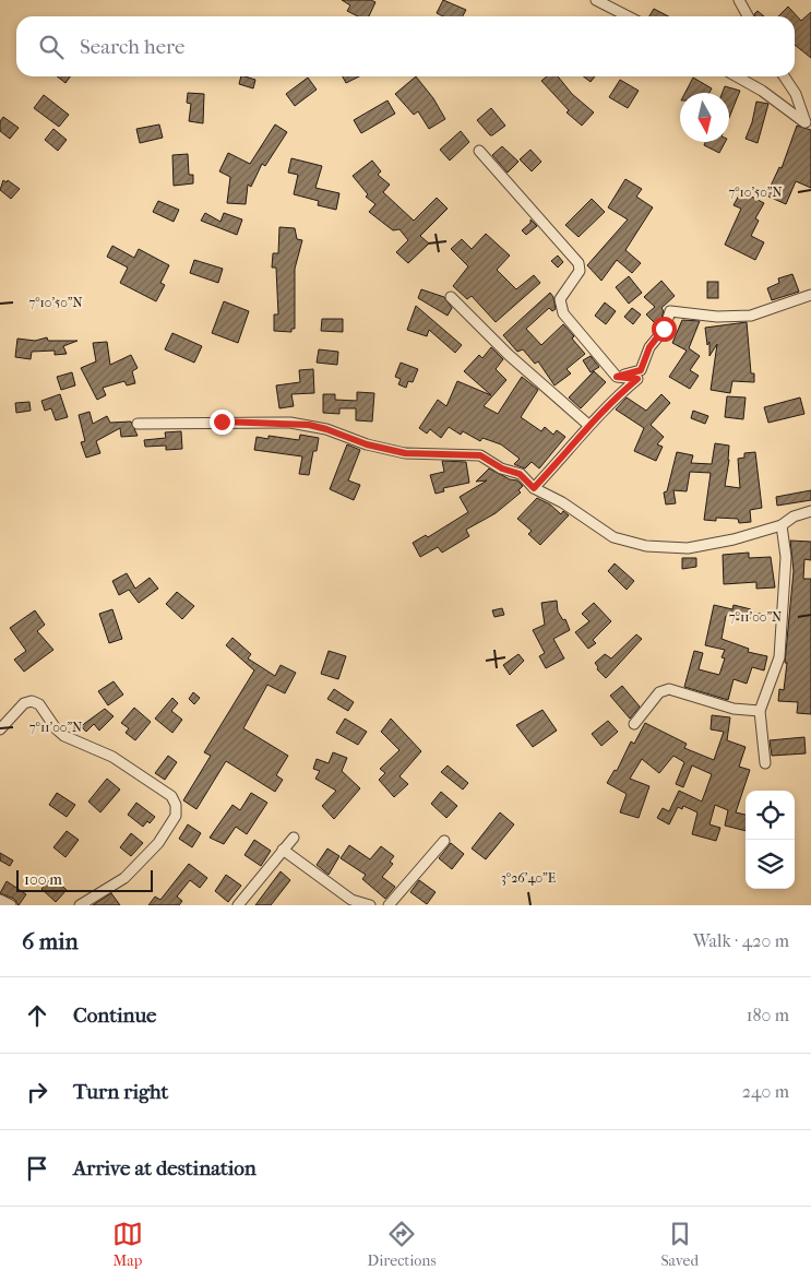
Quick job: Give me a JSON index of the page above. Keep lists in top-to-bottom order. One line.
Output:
{"scale_bar":"100 m","north":"bottom","page":{"search":"Search here","scale":"100 m","heading":["6 min","Walk · 420 m"],"list":[["Continue","180 m"],["Turn right","240 m"],"Arrive at destination"],"nav":["Map","Directions","Saved"]},"coordinates":["7°10'50\"N","7°11'00\"N","3°26'40\"E"]}
